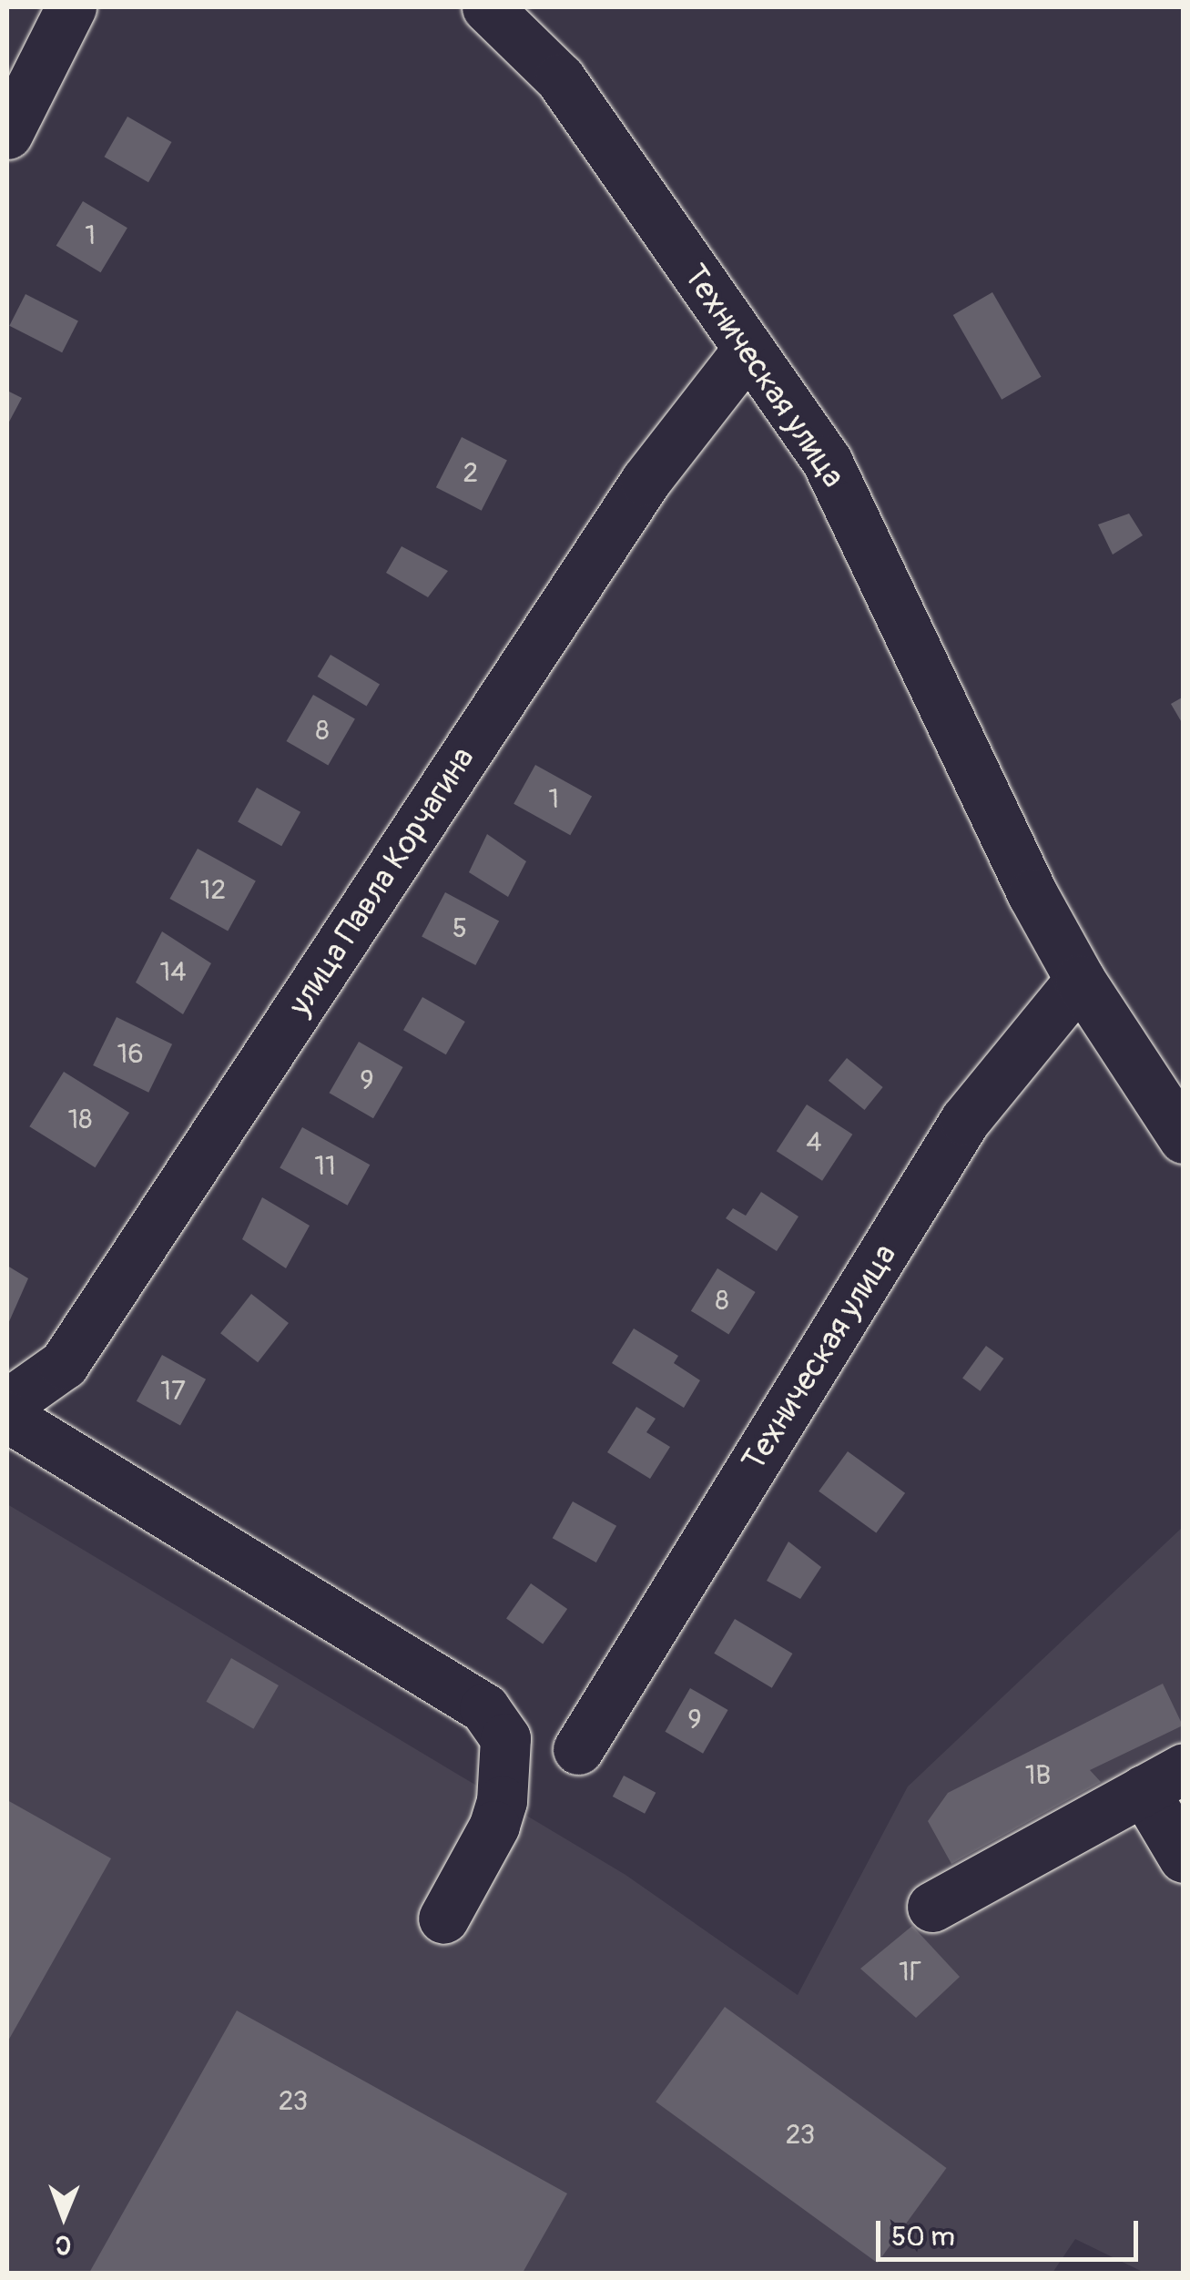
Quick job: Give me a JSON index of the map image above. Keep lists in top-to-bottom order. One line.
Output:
{"streets":{"street":["Техническая улица","улица Павла Корчагина"]},"crossings":[["Техническая улица","улица Павла Корчагина"]],"house_numbers":["1","2","8","1","12","5","14","16","9","18","4","11","8","17","9","1В","1Г","23","23"],"scale_bar":"50 m","north":"bottom"}
